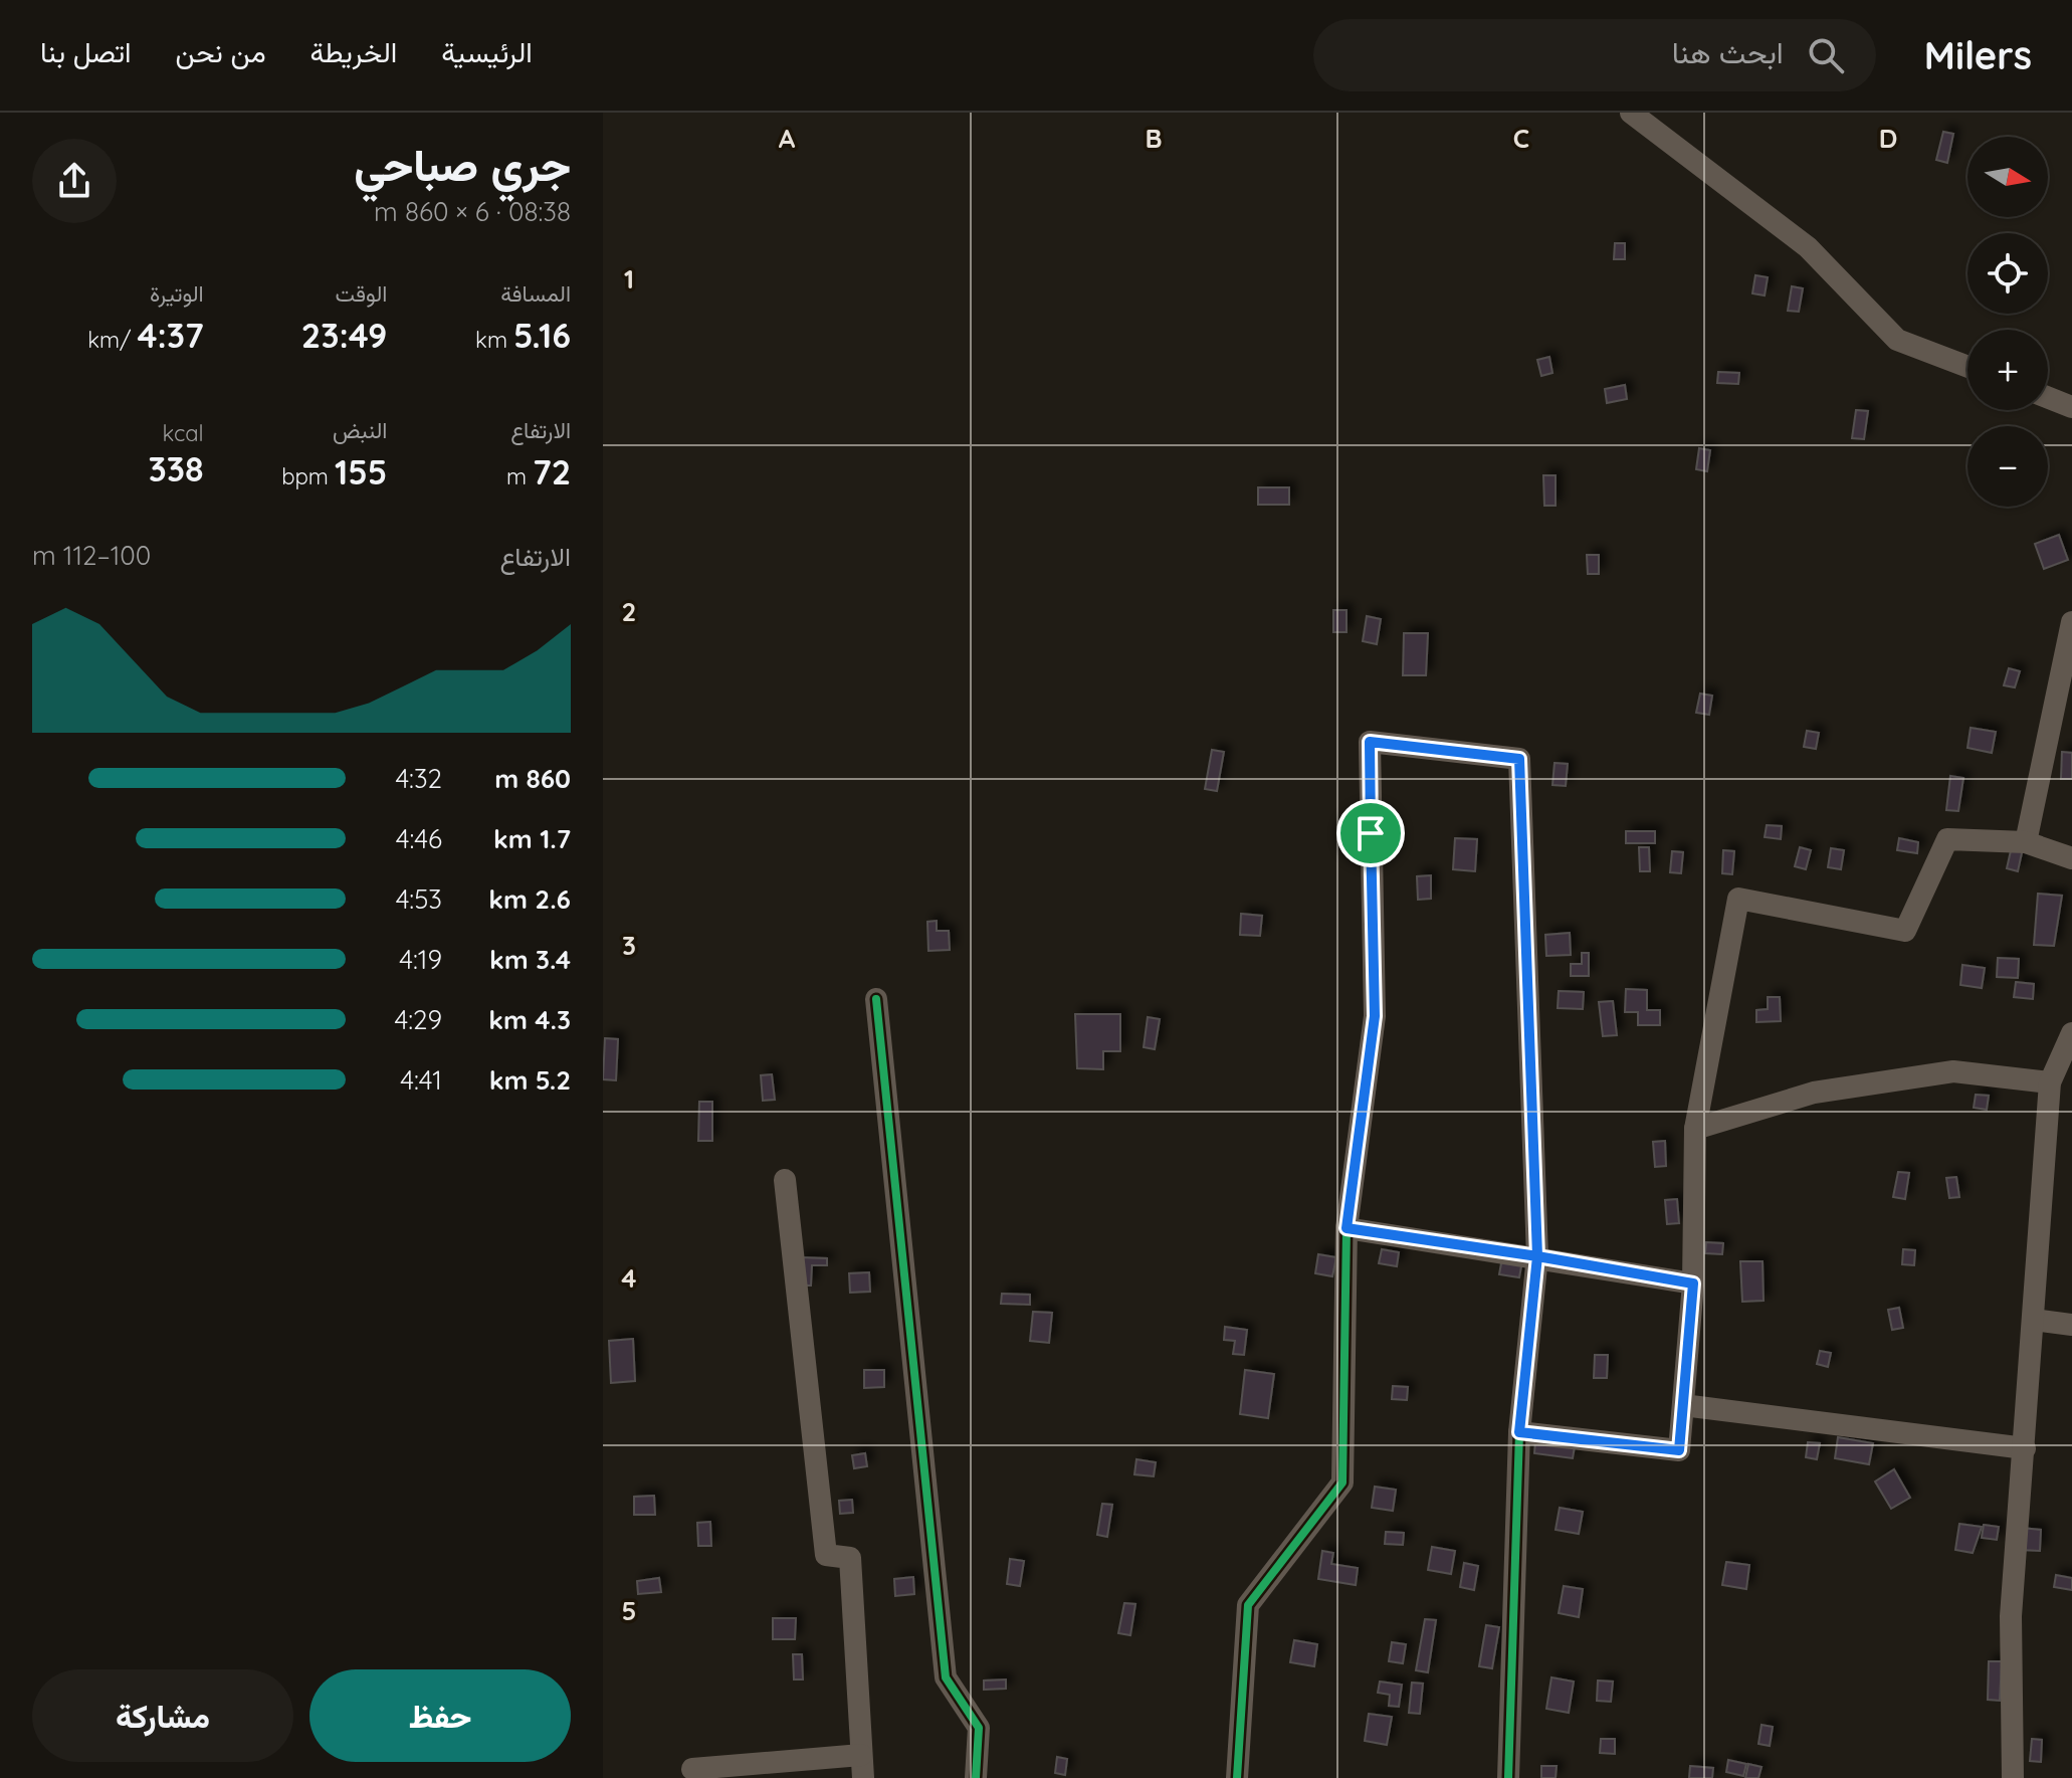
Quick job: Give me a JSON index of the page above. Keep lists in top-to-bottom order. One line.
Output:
{"north":"right","page":{"header":"Milers","search":"ابحث هنا","nav":["الرئيسية","الخريطة","من نحن","اتصل بنا"],"heading":["جري صباحي","08:38 · 6 × 860 m"],"map_buttons":["+","−"],"stats":[["المسافة","5.16 km"],["الوقت","23:49"],["الوتيرة","4:37 /km"],["الارتفاع","72 m"],["النبض","155 bpm"],["kcal","338"]],"chart":["الارتفاع","100–112 m"],"list":[{"name":"860 m","note":"4:32"},{"name":"1.7 km","note":"4:46"},{"name":"2.6 km","note":"4:53"},{"name":"3.4 km","note":"4:19"},{"name":"4.3 km","note":"4:29"},{"name":"5.2 km","note":"4:41"}],"buttons":["حفظ","مشاركة"]},"grid":{"columns":["A","B","C","D"],"rows":["1","2","3","4","5"]}}
